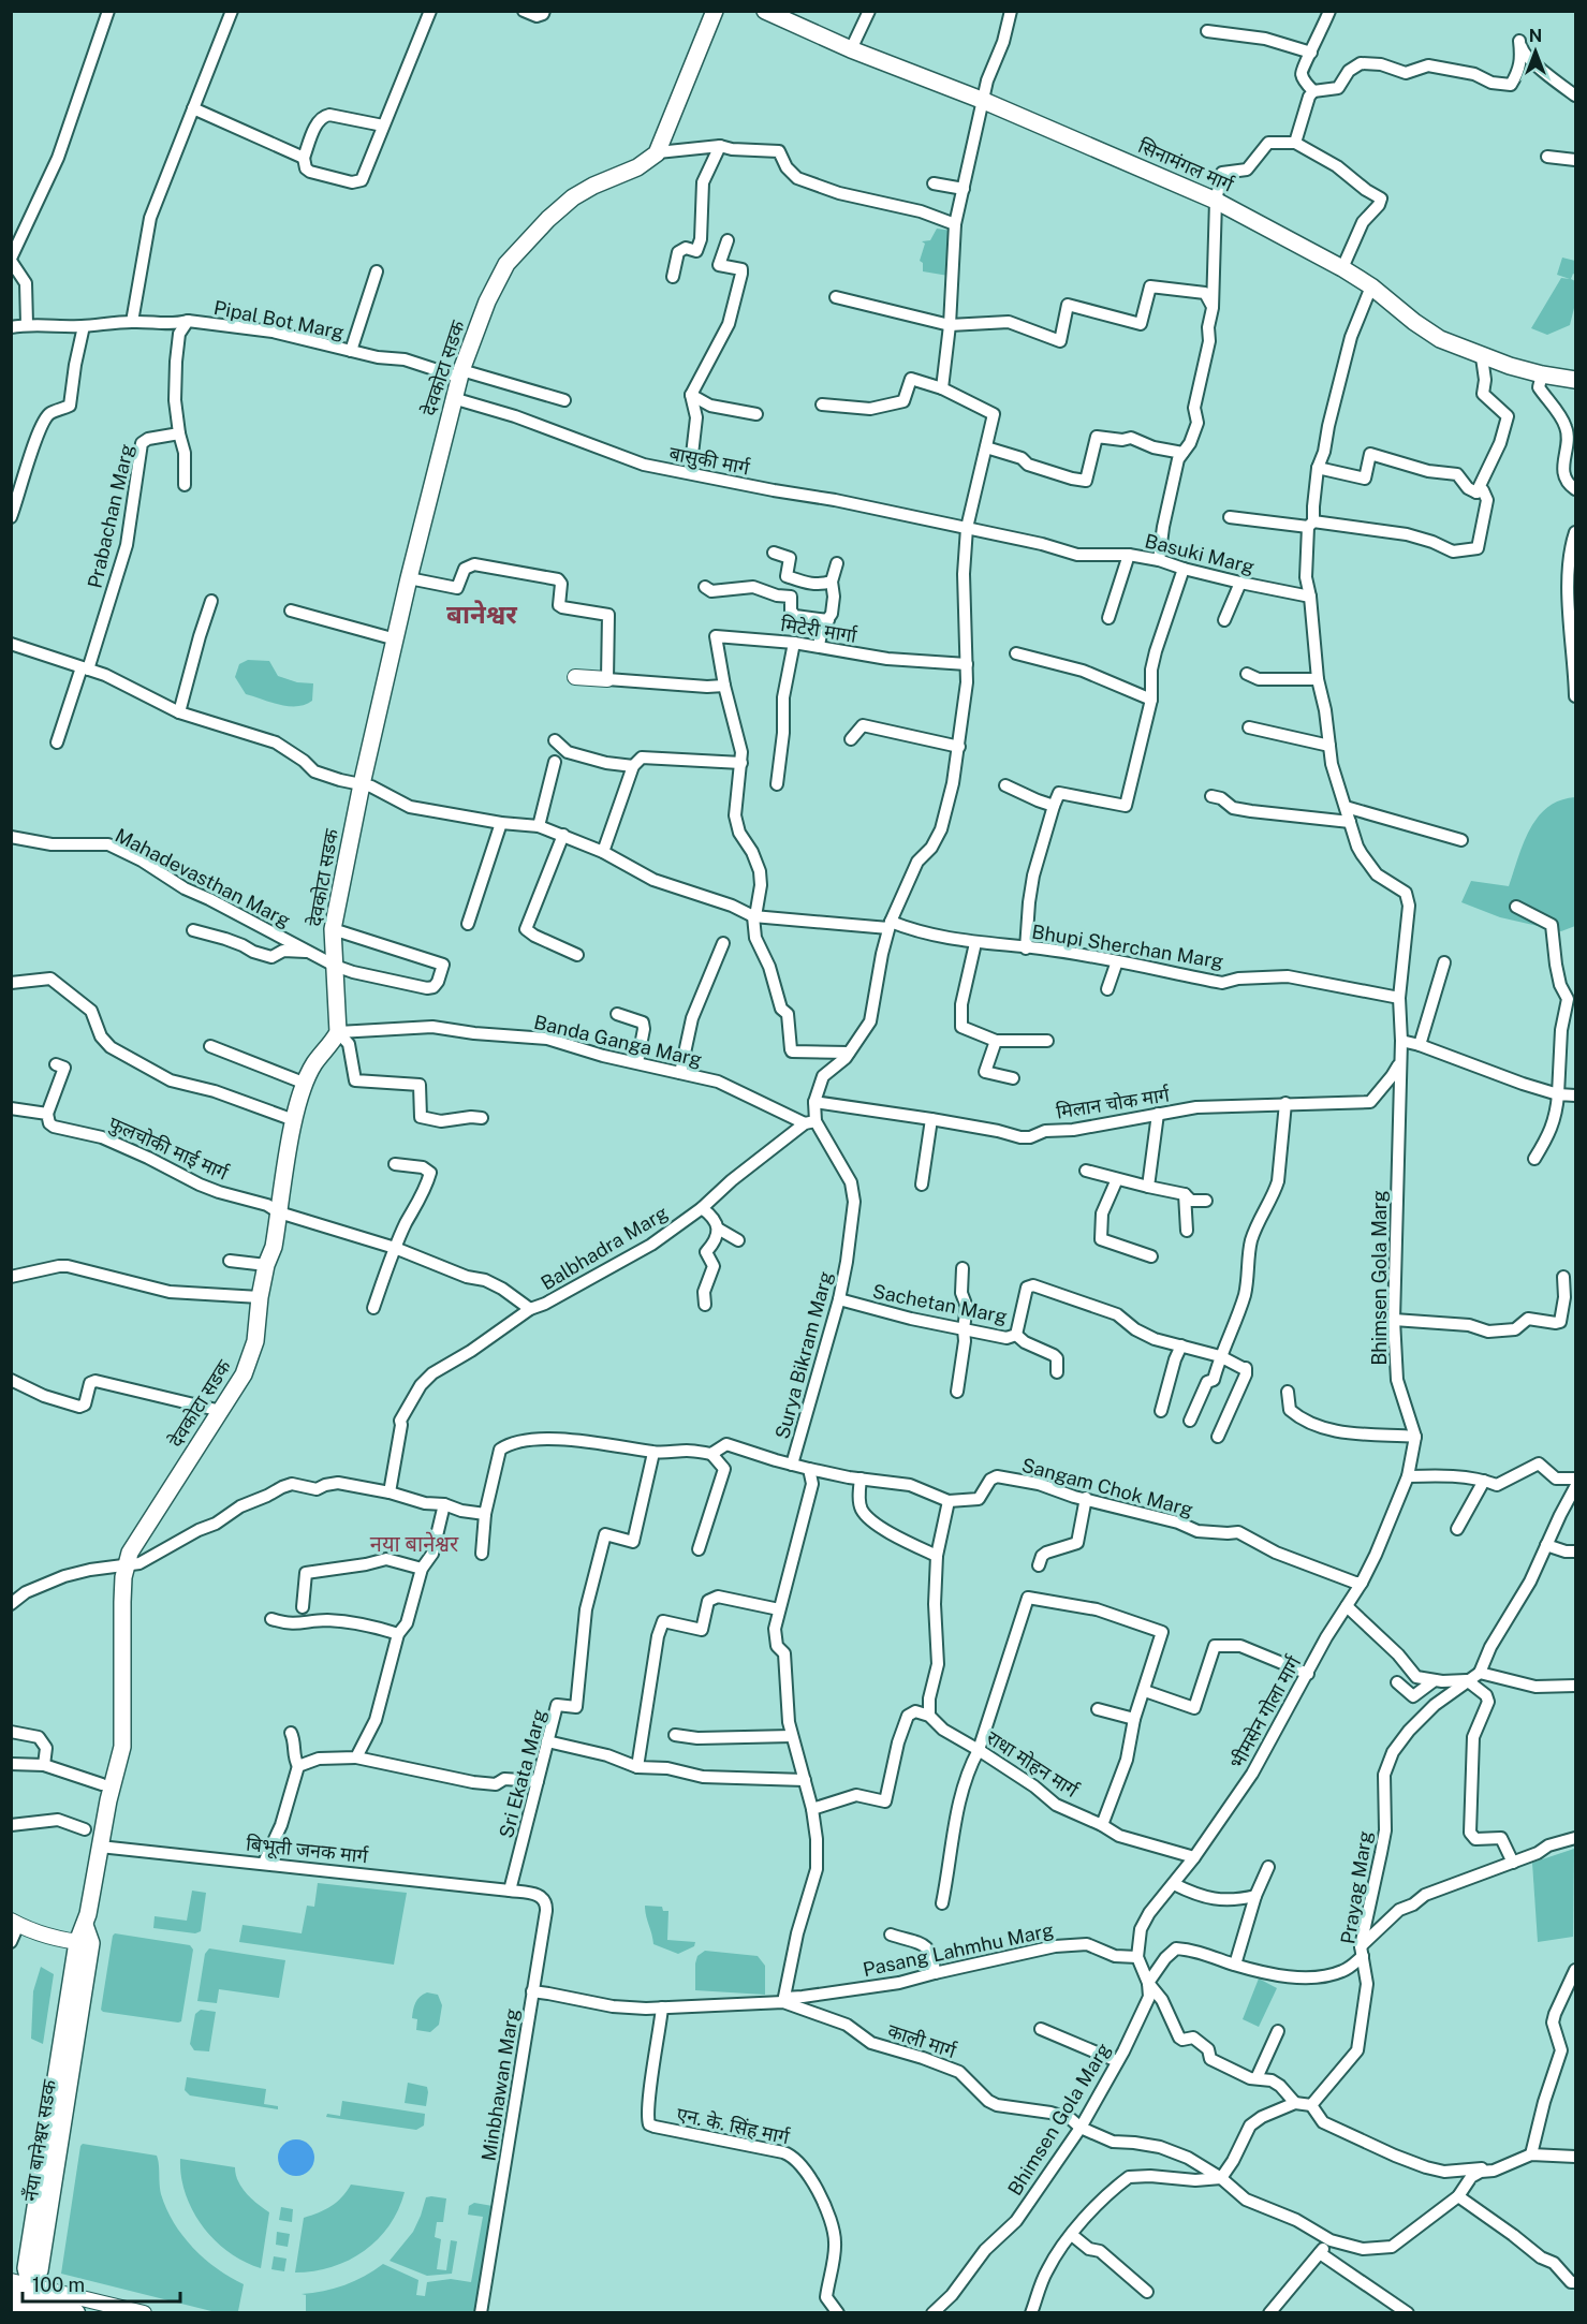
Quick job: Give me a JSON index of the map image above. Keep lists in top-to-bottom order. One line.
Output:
{"streets":{"main road":["सिनामंगल मार्ग","देवकोटा सडक","नँया बानेश्वर सडक"],"street":["Pipal Bot Marg","बासुकी मार्ग","Prabachan Marg","Basuki Marg","मिटेरी मार्गा","Mahadevasthan Marg","Bhupi Sherchan Marg","Banda Ganga Marg","मिलान चोक मार्ग","फुलचोकी माई मार्ग","Balbhadra Marg","Bhimsen Gola Marg","Sachetan Marg","Surya Bikram Marg","Sangam Chok Marg","भीमसेन गोला मार्ग","राधा मोहन मार्ग","Sri Ekata Marg","बिभूती जनक मार्ग","Prayag Marg","Pasang Lahmhu Marg","काली मार्ग","Minbhawan Marg","एन. के. सिंह मार्ग"]},"crossings":[["Pipal Bot Marg","देवकोटा सडक"],["देवकोटा सडक","बासुकी मार्ग"],["देवकोटा सडक","Mahadevasthan Marg"],["देवकोटा सडक","Bhupi Sherchan Marg"],["देवकोटा सडक","Banda Ganga Marg"],["देवकोटा सडक","फुलचोकी माई मार्ग"],["देवकोटा सडक","Balbhadra Marg"],["देवकोटा सडक","बिभूती जनक मार्ग"],["देवकोटा सडक","नँया बानेश्वर सडक"],["बासुकी मार्ग","Basuki Marg"],["Prabachan Marg","Bhupi Sherchan Marg"],["Bhupi Sherchan Marg","Bhimsen Gola Marg"],["Banda Ganga Marg","Balbhadra Marg"],["Banda Ganga Marg","Surya Bikram Marg"],["मिलान चोक मार्ग","Bhimsen Gola Marg"],["फुलचोकी माई मार्ग","Balbhadra Marg"],["Balbhadra Marg","Surya Bikram Marg"],["Bhimsen Gola Marg","Sangam Chok Marg"],["Bhimsen Gola Marg","भीमसेन गोला मार्ग"],["Bhimsen Gola Marg","काली मार्ग"],["Sachetan Marg","Surya Bikram Marg"],["Surya Bikram Marg","Sangam Chok Marg"],["Sangam Chok Marg","भीमसेन गोला मार्ग"],["भीमसेन गोला मार्ग","राधा मोहन मार्ग"],["Sri Ekata Marg","बिभूती जनक मार्ग"],["Sri Ekata Marg","Minbhawan Marg"],["बिभूती जनक मार्ग","Minbhawan Marg"],["Pasang Lahmhu Marg","काली मार्ग"],["Pasang Lahmhu Marg","Minbhawan Marg"],["Pasang Lahmhu Marg","एन. के. सिंह मार्ग"]],"districts":["बानेश्वर","नया बानेश्वर"],"scale_bar":"100 m","north":"top"}
